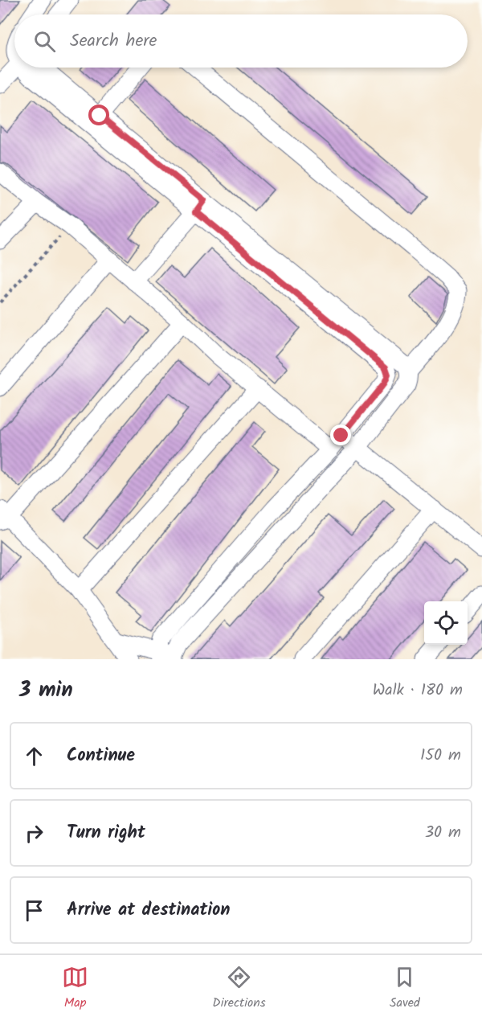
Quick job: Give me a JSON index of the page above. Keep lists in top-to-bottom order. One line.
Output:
{"page":{"search":"Search here","heading":["3 min","Walk · 180 m"],"list":[["Continue","150 m"],["Turn right","30 m"],"Arrive at destination"],"nav":["Map","Directions","Saved"]}}
